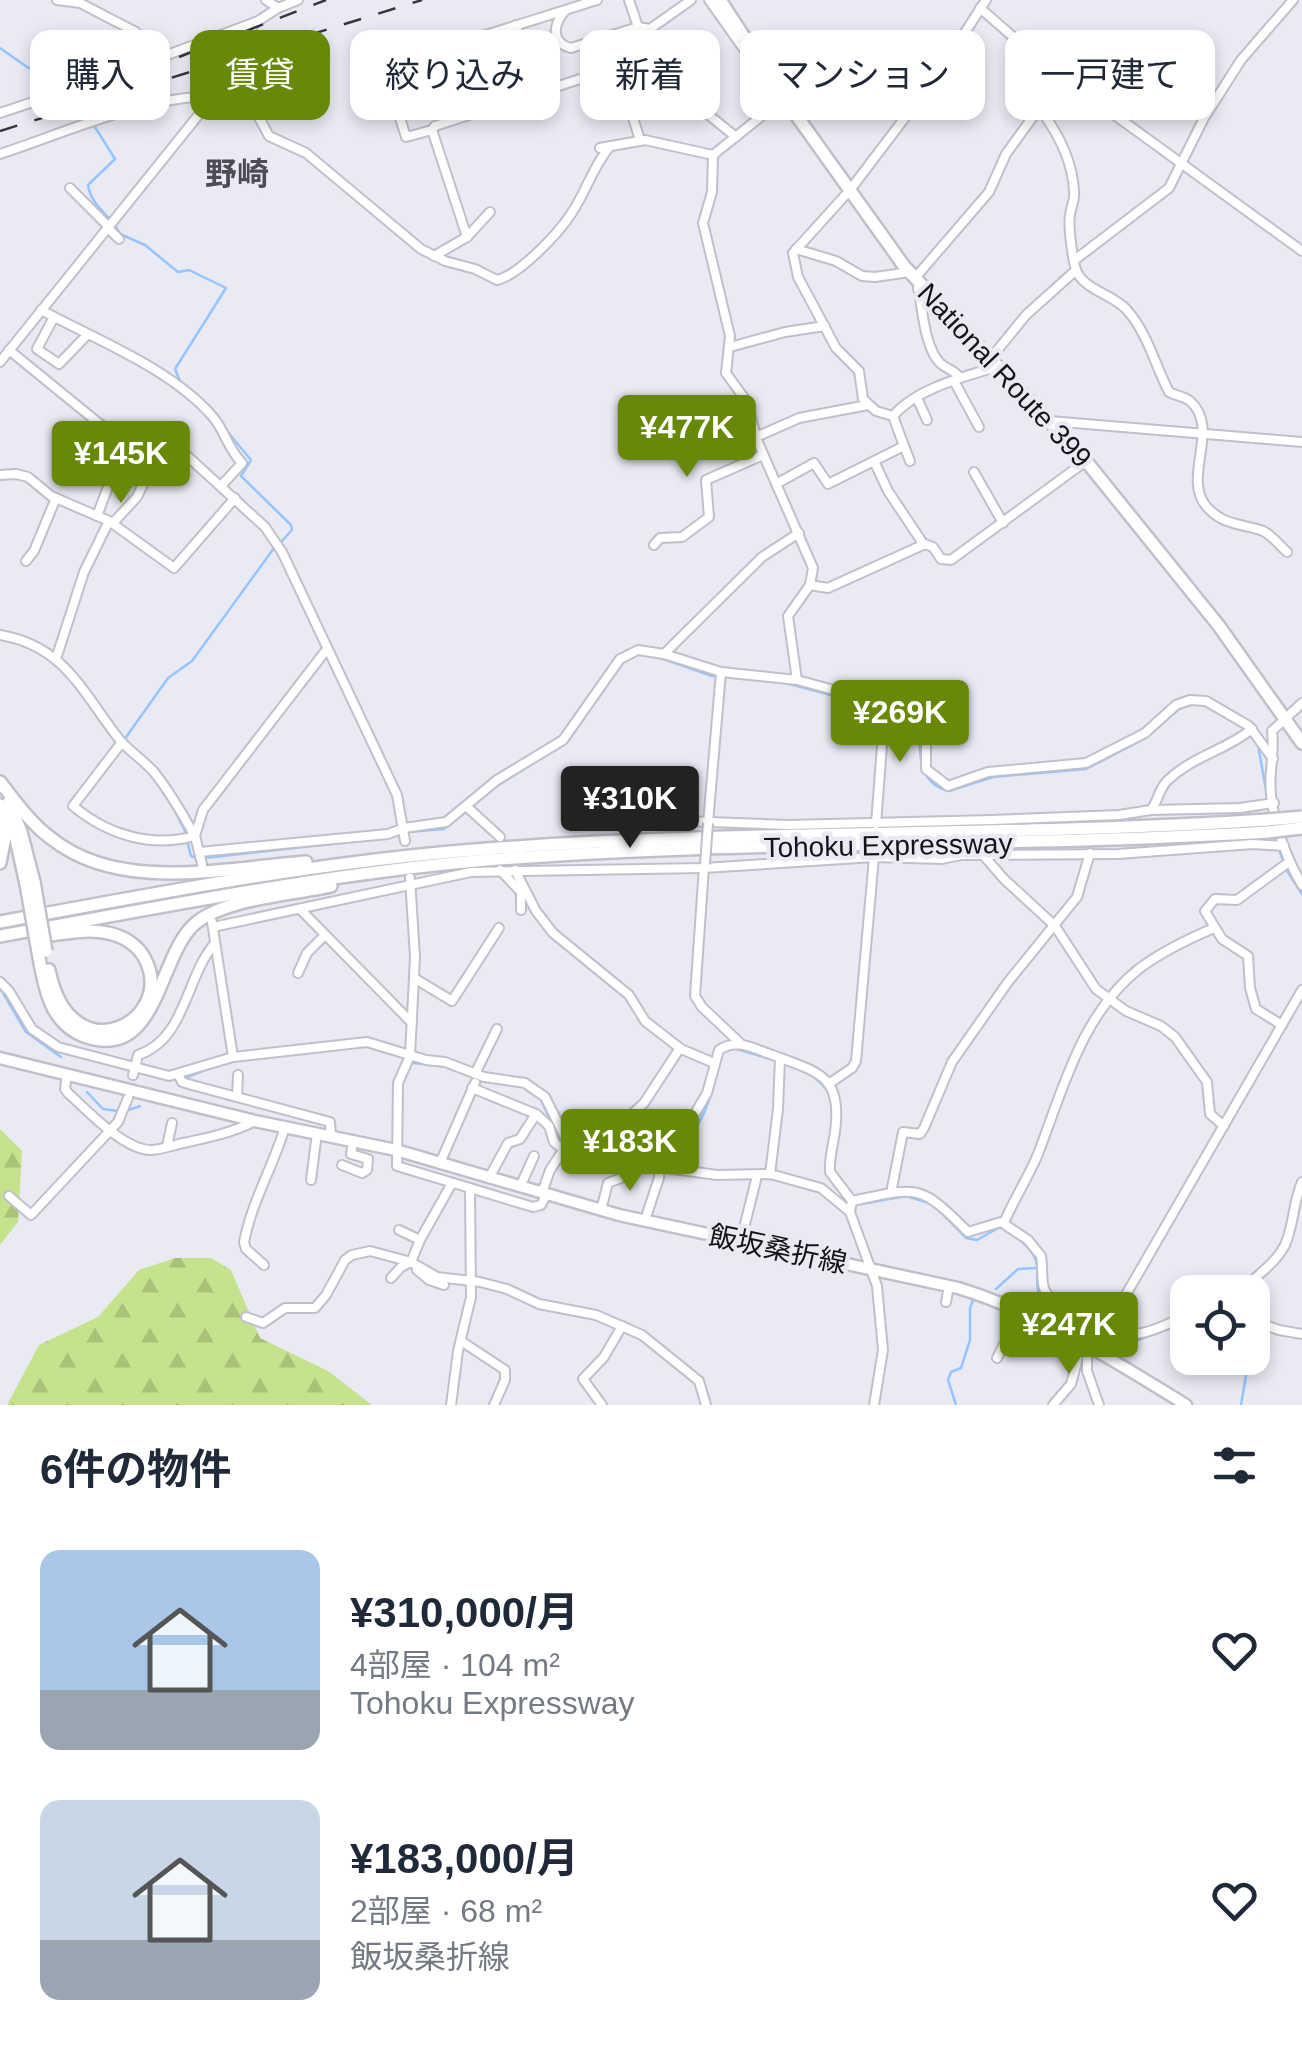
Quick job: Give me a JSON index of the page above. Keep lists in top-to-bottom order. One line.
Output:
{"streets":{"highway":["National Route 399","Tohoku Expressway"],"main road":["飯坂桑折線"]},"districts":["野崎"],"page":{"chip":["購入","賃貸","絞り込み","新着","マンション","一戸建て"],"price":["¥477K","¥145K","¥269K","¥310K","¥183K","¥247K"],"heading":"6件の物件","list":[{"name":"¥310,000/月","note":"4部屋 · 104 m² · Tohoku Expressway"},{"name":"¥183,000/月","note":"2部屋 · 68 m² · 飯坂桑折線"}]}}
